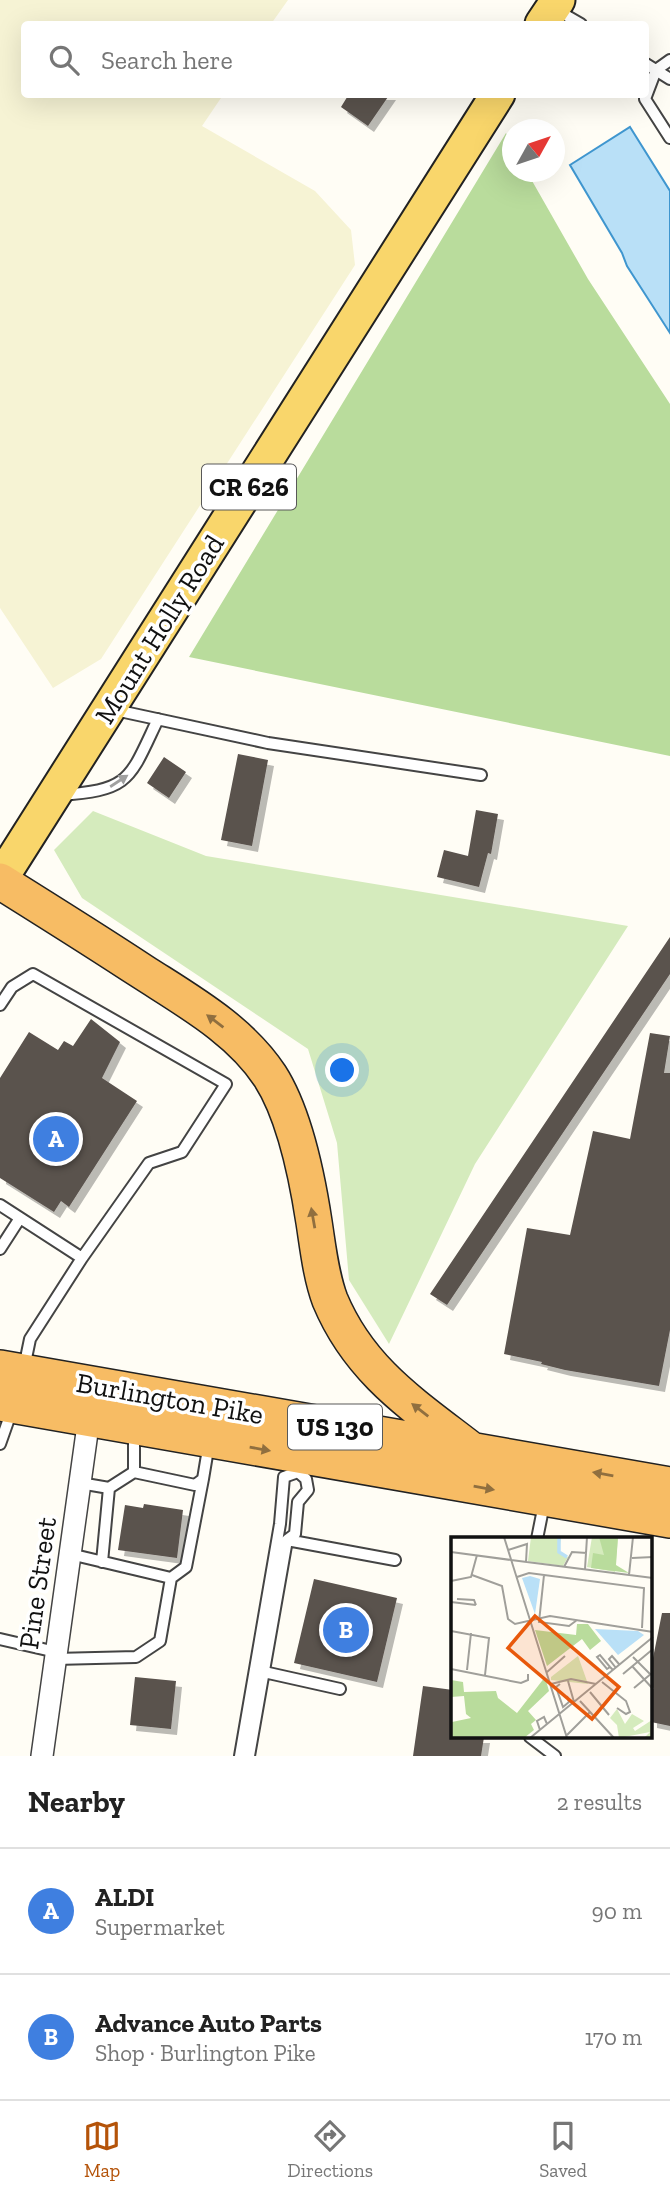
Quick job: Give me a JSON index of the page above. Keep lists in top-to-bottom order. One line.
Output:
{"streets":{"highway":["Burlington Pike","US 130"],"main road":["CR 626","Mount Holly Road"],"street":["Pine Street"]},"crossings":[["Burlington Pike","Pine Street"]],"north":"top right","page":{"search":"Search here","pins":["A","B"],"heading":["Nearby","2 results"],"list":[{"mark":"A","name":"ALDI","note":"Supermarket","value":"90 m"},{"mark":"B","name":"Advance Auto Parts","note":"Shop · Burlington Pike","value":"170 m"}],"nav":["Map","Directions","Saved"]}}
